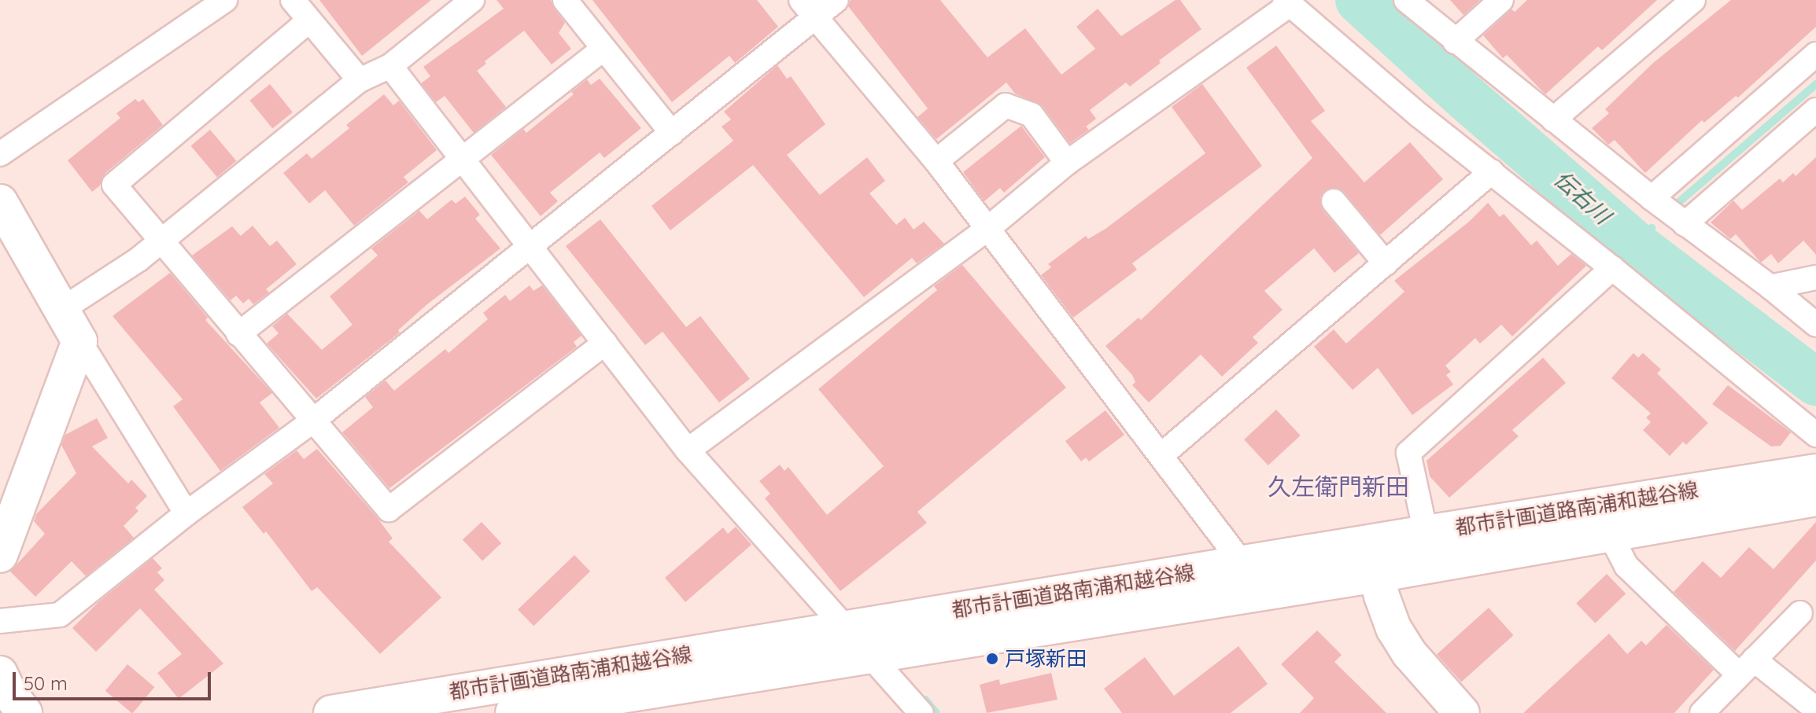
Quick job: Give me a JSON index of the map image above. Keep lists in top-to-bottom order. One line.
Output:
{"streets":{"street":["都市計画道路南浦和越谷線"]},"districts":["久左衛門新田"],"water":["伝右川"],"places":["戸塚新田"],"scale_bar":"50 m"}
